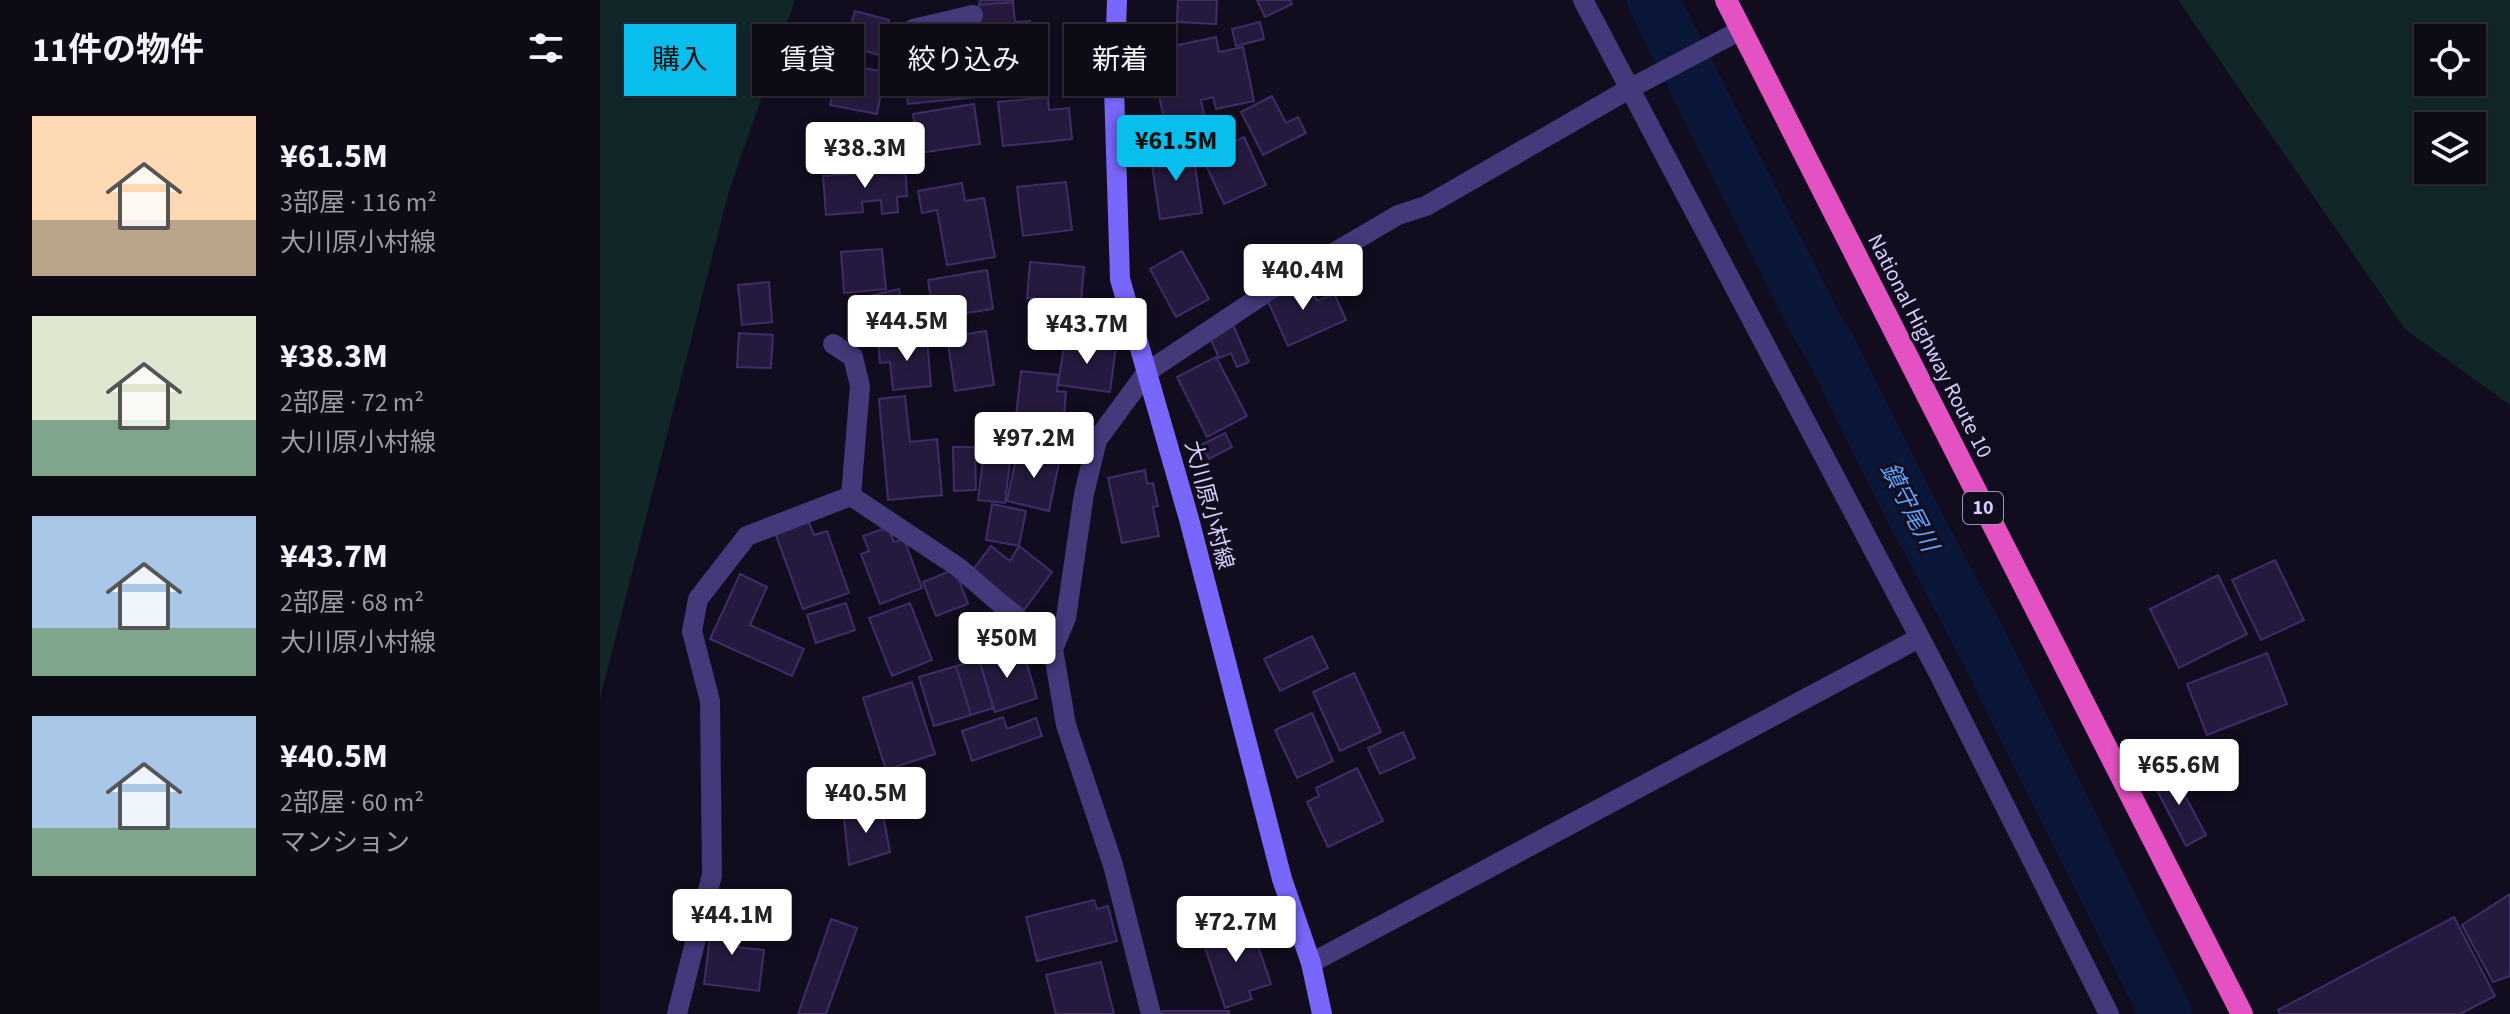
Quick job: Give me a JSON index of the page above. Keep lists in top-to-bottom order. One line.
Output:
{"streets":{"highway":["National Highway Route 10","10"],"main road":["大川原小村線"]},"water":["鎮守尾川"],"page":{"heading":"11件の物件","chip":["購入","賃貸","絞り込み","新着"],"list":[{"name":"¥61.5M","note":"3部屋 · 116 m² · 大川原小村線"},{"name":"¥38.3M","note":"2部屋 · 72 m² · 大川原小村線"},{"name":"¥43.7M","note":"2部屋 · 68 m² · 大川原小村線"},{"name":"¥40.5M","note":"2部屋 · 60 m² · マンション"}],"price":["¥61.5M","¥38.3M","¥40.4M","¥44.5M","¥43.7M","¥97.2M","¥50M","¥65.6M","¥40.5M","¥44.1M","¥72.7M"]}}
